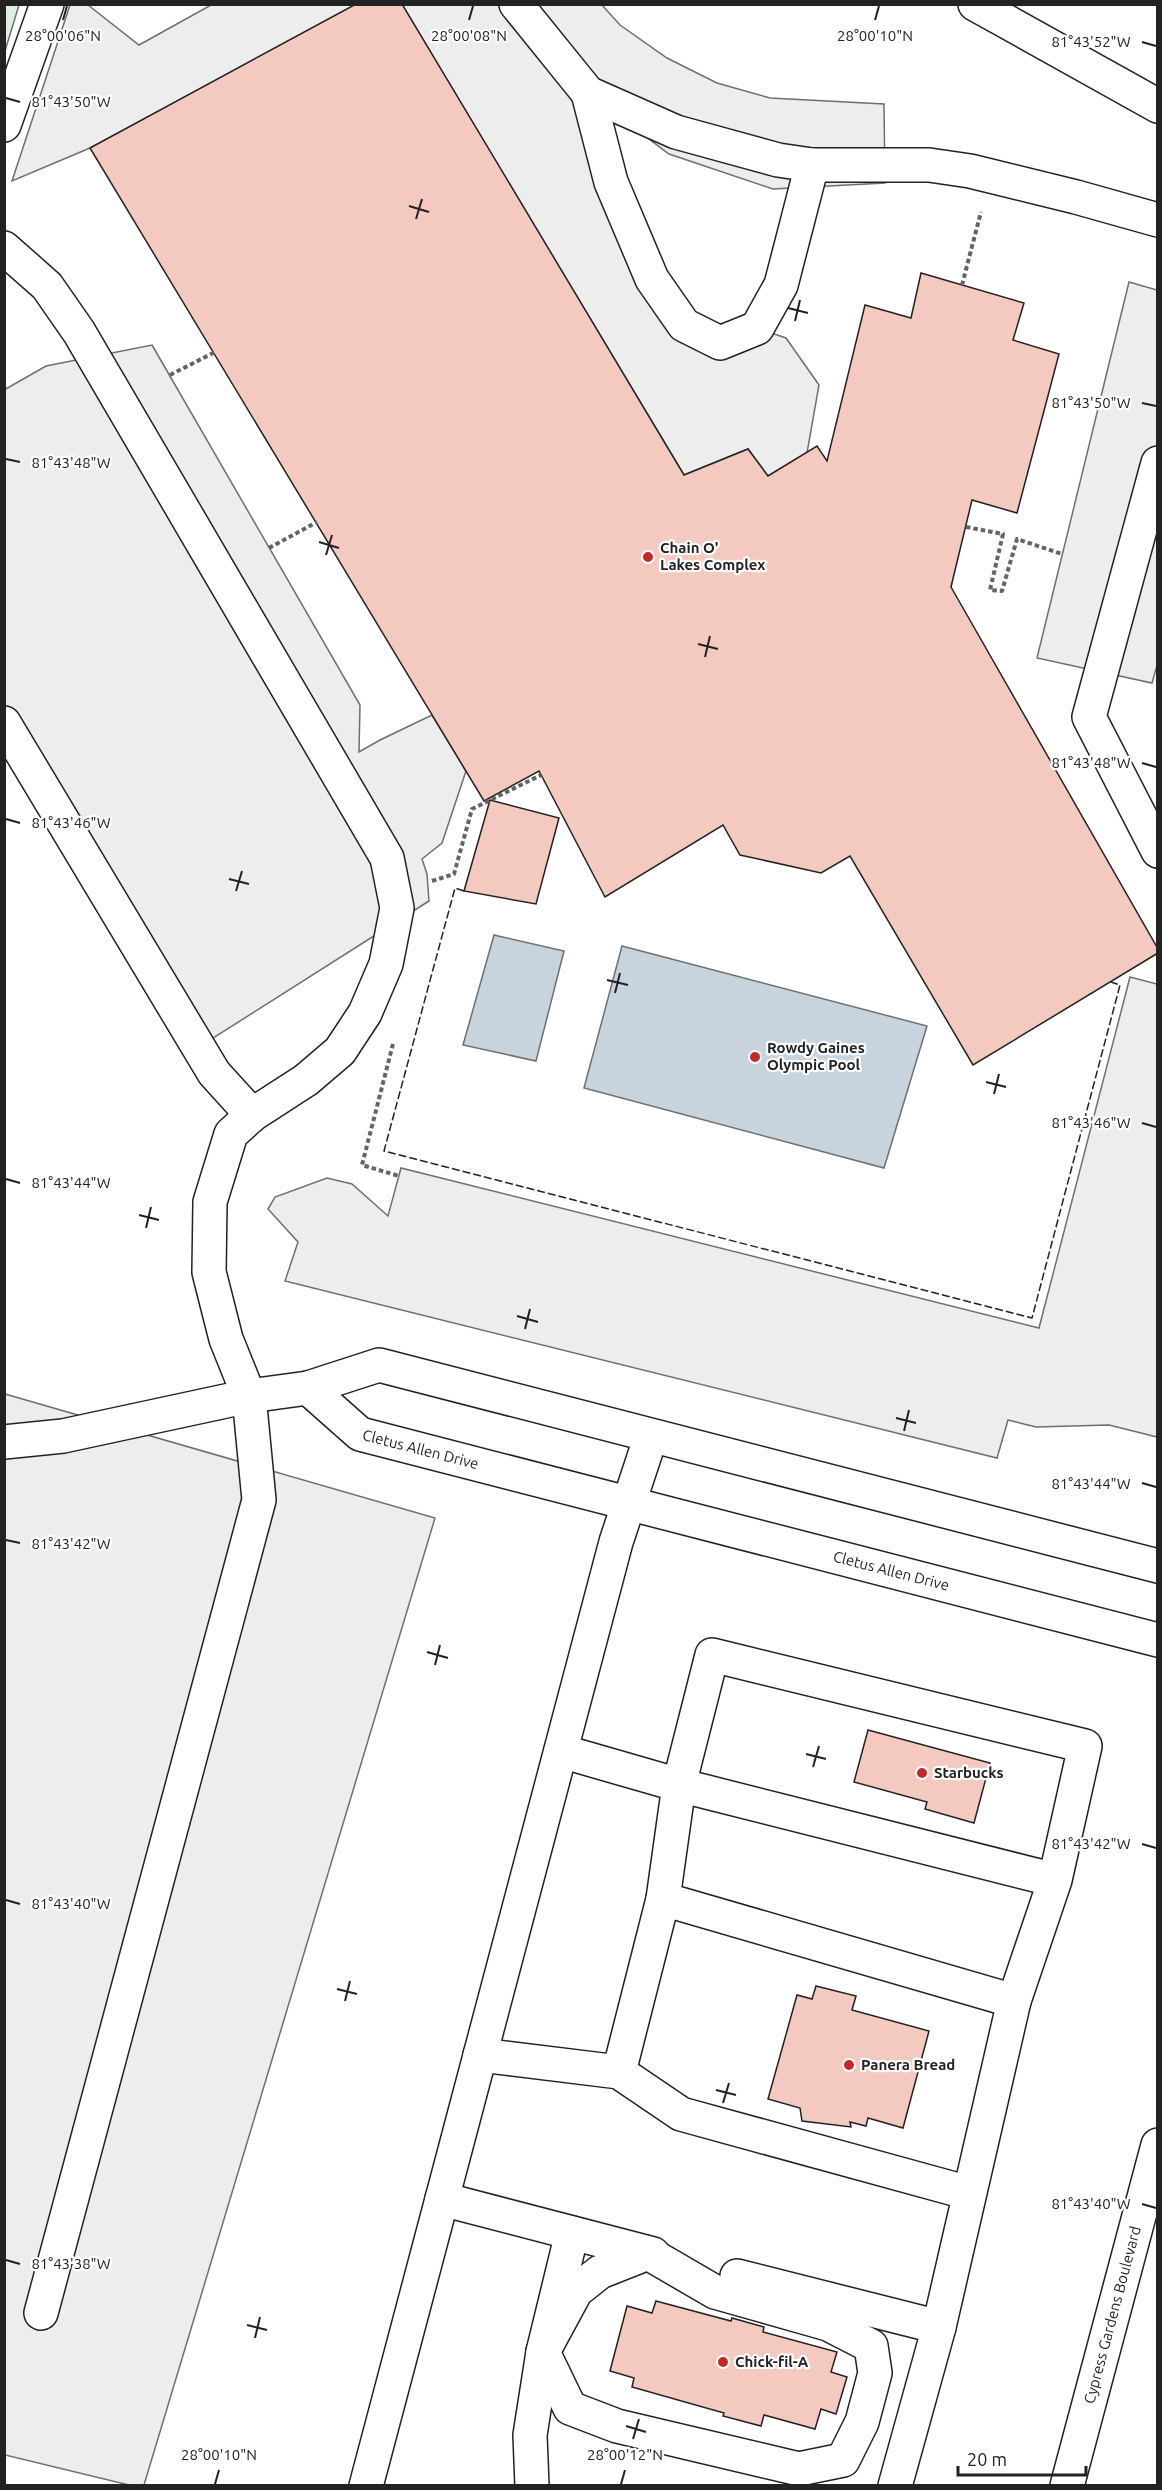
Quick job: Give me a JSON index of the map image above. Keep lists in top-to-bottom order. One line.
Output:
{"streets":{"main road":["Cletus Allen Drive","Cypress Gardens Boulevard"]},"places":["Chain O' Lakes Complex","Rowdy Gaines Olympic Pool","Starbucks","Panera Bread","Chick-fil-A"],"scale_bar":"20 m","coordinates":["28°00'06\"N","28°00'08\"N","28°00'10\"N","81°43'52\"W","81°43'50\"W","81°43'48\"W","81°43'46\"W","81°43'44\"W","81°43'42\"W","81°43'40\"W","81°43'38\"W","28°00'12\"N"]}
